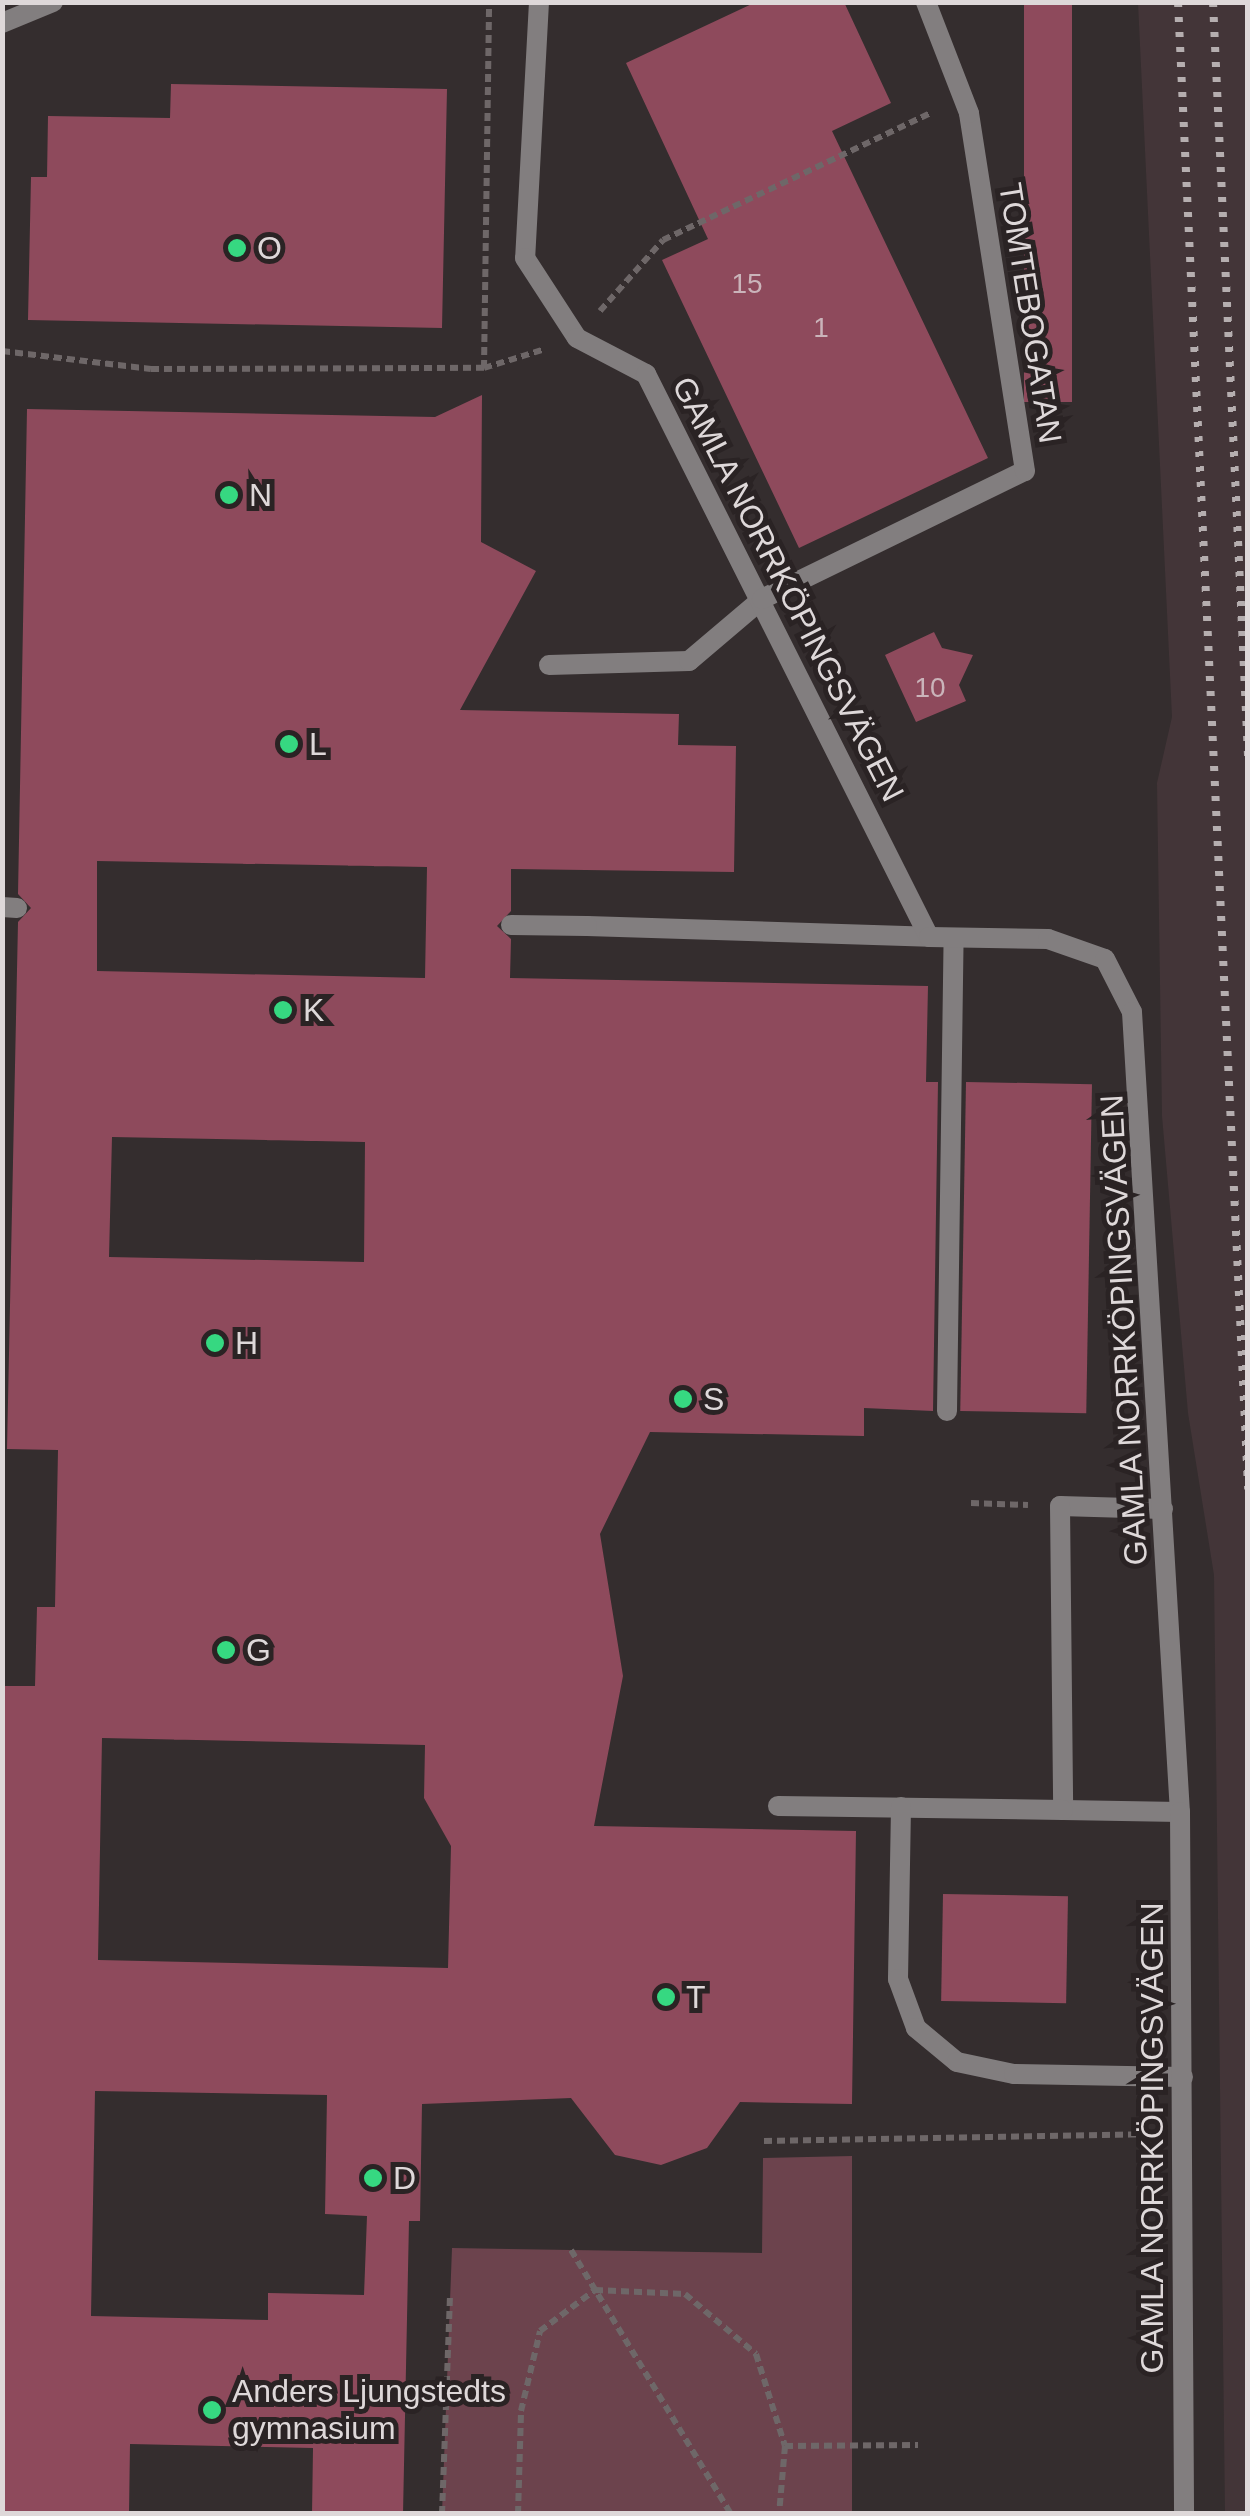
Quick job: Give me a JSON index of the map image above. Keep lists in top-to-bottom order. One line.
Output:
{"streets":{"street":["TOMTEBOGATAN","GAMLA NORRKÖPINGSVÄGEN"]},"crossings":[["TOMTEBOGATAN","GAMLA NORRKÖPINGSVÄGEN"]],"places":["O","N","L","K","H","S","G","T","D","Anders Ljungstedts gymnasium"],"house_numbers":["15","1","10"]}
